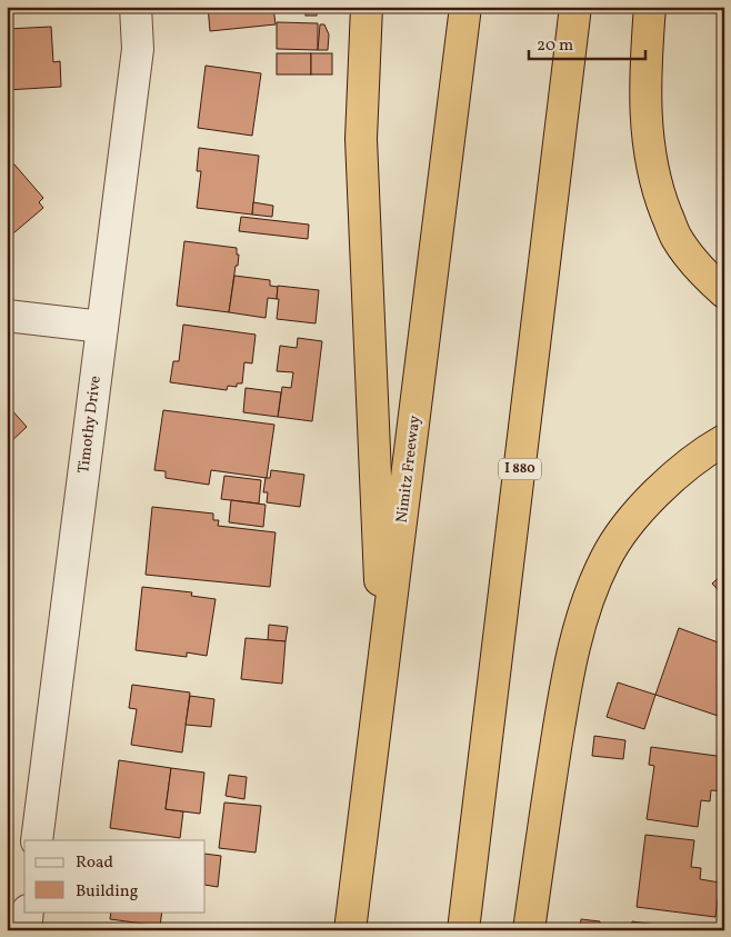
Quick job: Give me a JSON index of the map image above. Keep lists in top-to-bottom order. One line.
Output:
{"streets":{"highway":["Nimitz Freeway","I 880"],"street":["Timothy Drive"]},"legend":["Road","Building"],"scale_bar":"20 m"}
